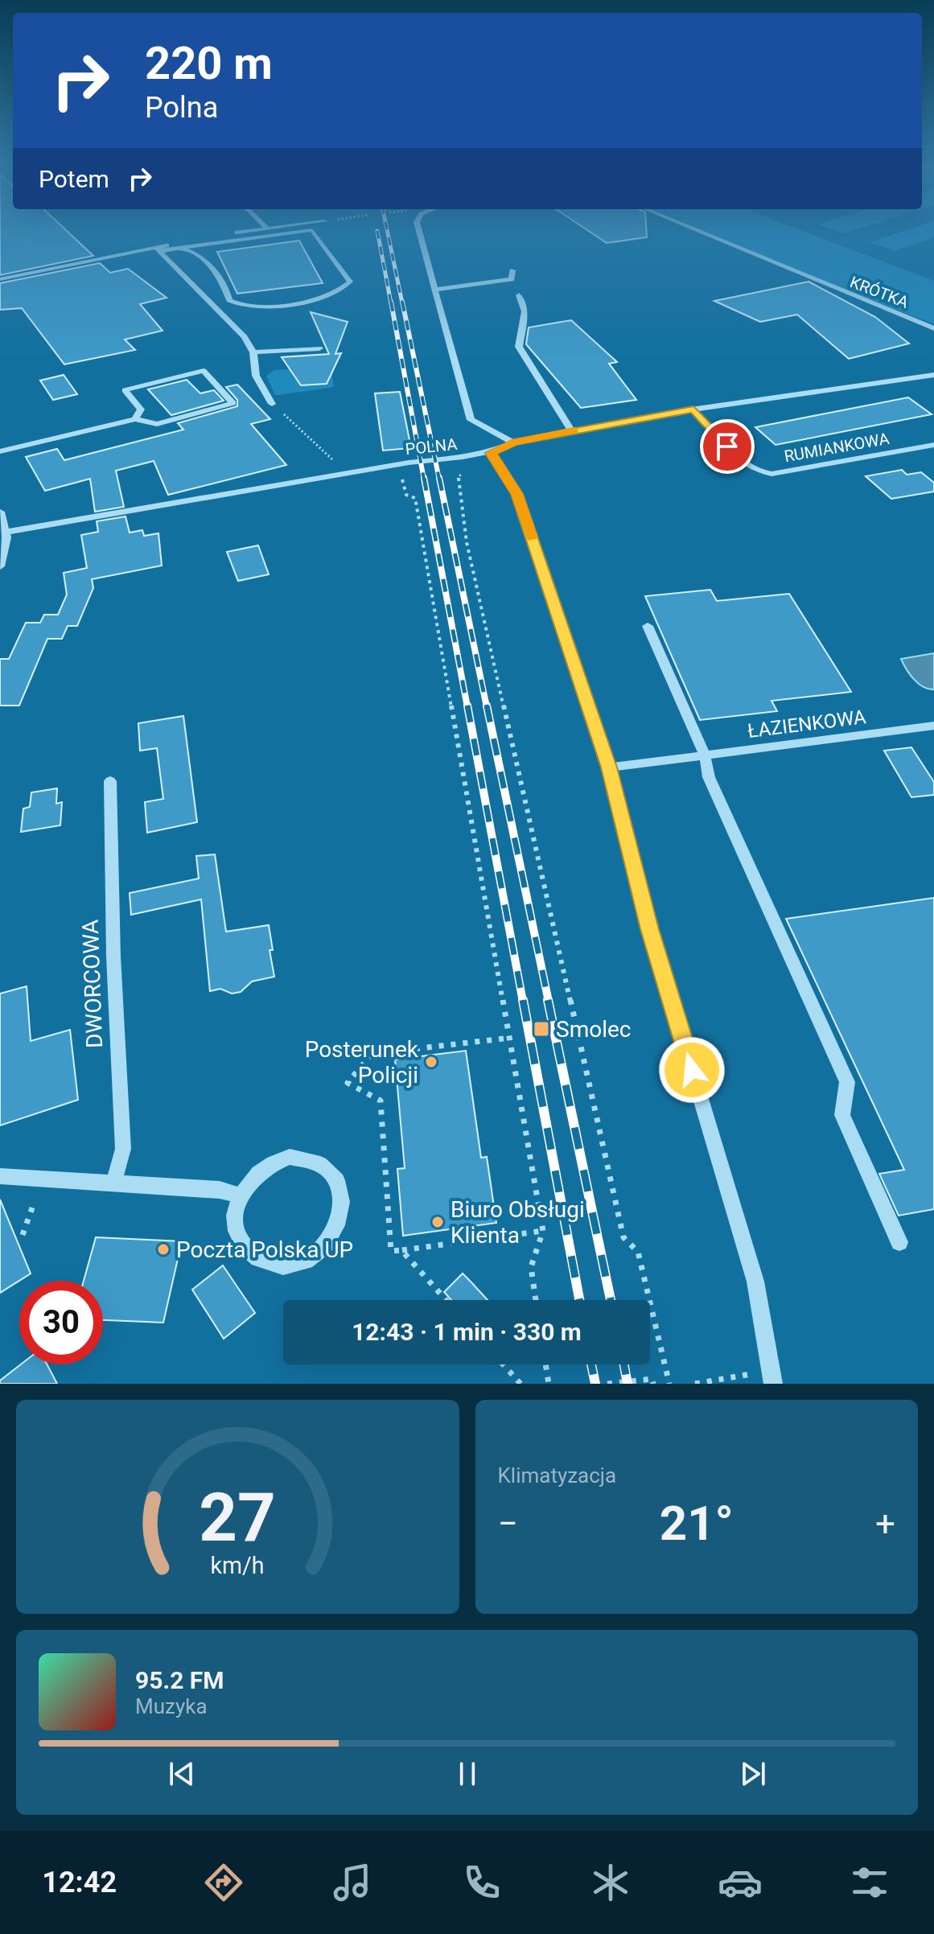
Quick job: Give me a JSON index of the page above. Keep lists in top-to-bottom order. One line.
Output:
{"streets":{"street":["KRÓTKA","POLNA","RUMIANKOWA","ŁAZIENKOWA","DWORCOWA"]},"crossings":[["POLNA","RUMIANKOWA"]],"places":{"transit":["Smolec"],"other":["Posterunek Policji","Biuro Obsługi Klienta","Poczta Polska UP"]},"page":{"turn":["220 m","Polna"],"then":"Potem","limit":"30","trip":"12:43 · 1 min · 330 m","tile":"Klimatyzacja","heat":["−","21°","+"],"song":["95.2 FM","Muzyka"],"tabs":"12:42","gauge":["27","km/h"]}}
